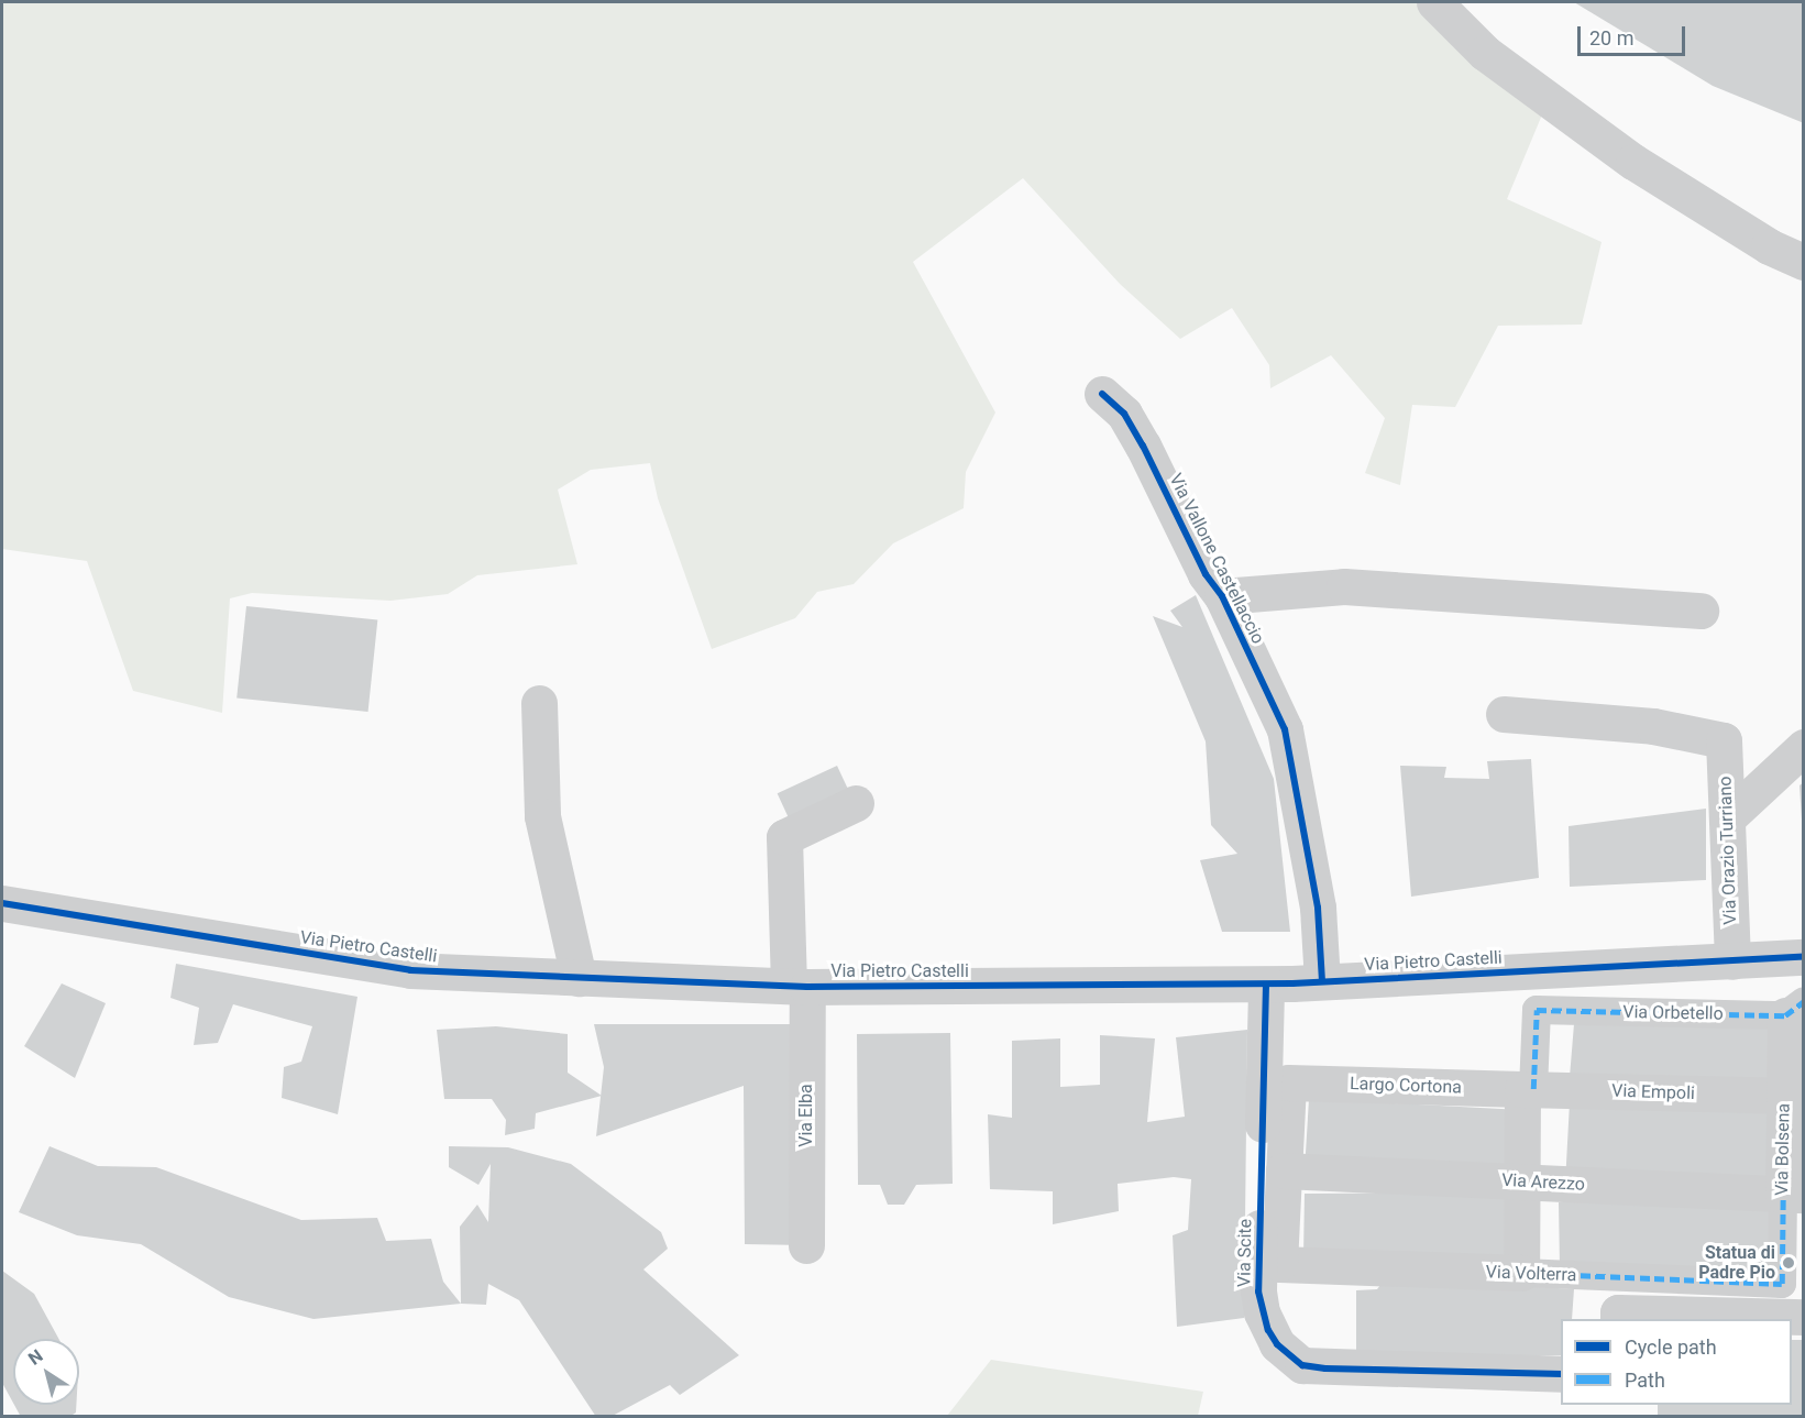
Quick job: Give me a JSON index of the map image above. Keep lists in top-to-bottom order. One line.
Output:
{"streets":{"street":["Via Vallone Castellaccio","Via Orazio Turriano","Via Pietro Castelli","Via Orbetello","Largo Cortona","Via Empoli","Via Elba","Via Bolsena","Via Arezzo","Via Scite","Via Volterra"]},"crossings":[["Via Vallone Castellaccio","Via Pietro Castelli"],["Via Orazio Turriano","Via Pietro Castelli"],["Via Pietro Castelli","Via Elba"],["Via Pietro Castelli","Via Scite"],["Via Orbetello","Largo Cortona"],["Via Orbetello","Via Empoli"],["Via Orbetello","Via Bolsena"],["Largo Cortona","Via Empoli"],["Largo Cortona","Via Arezzo"],["Largo Cortona","Via Volterra"],["Via Empoli","Via Bolsena"],["Via Bolsena","Via Arezzo"],["Via Bolsena","Via Volterra"],["Via Arezzo","Via Volterra"]],"places":["Statua di Padre Pio"],"legend":["Cycle path","Path"],"scale_bar":"20 m","north":"top left"}
